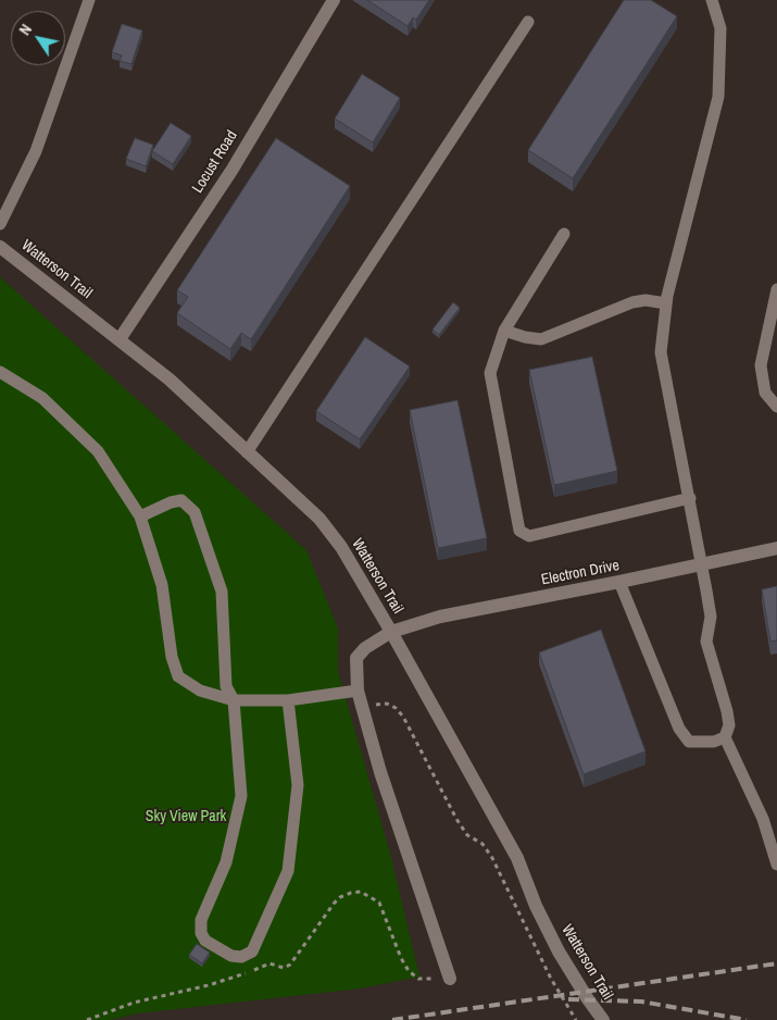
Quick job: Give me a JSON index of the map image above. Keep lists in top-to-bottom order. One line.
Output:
{"streets":{"street":["Locust Road","Watterson Trail","Electron Drive"]},"crossings":[["Locust Road","Watterson Trail"],["Watterson Trail","Electron Drive"]],"parks":["Sky View Park"],"north":"top left"}
